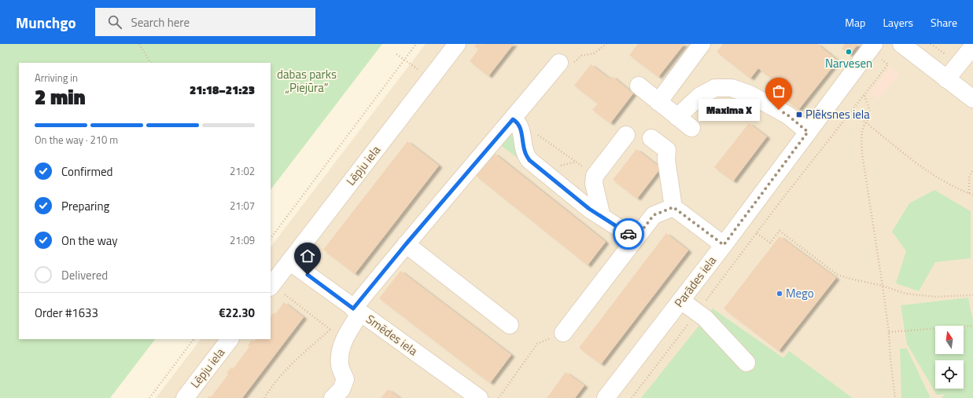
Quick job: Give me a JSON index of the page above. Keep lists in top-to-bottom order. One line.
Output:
{"streets":{"street":["Lēpju iela","Parādes iela","Smēdes iela"]},"crossings":[["Lēpju iela","Smēdes iela"]],"parks":["dabas parks „Piejūra”"],"places":{"other":["Narvesen","Maxima X","Mego"],"transit":["Plēksnes iela"]},"north":"top","page":{"header":"Munchgo","search":"Search here","nav":["Map","Layers","Share"],"heading":["2 min","Arriving in","21:18–21:23"],"panel":["Order #1633","€22.30"],"bubble":"Maxima X","bar":"On the way · 210 m","list":[["Confirmed","21:02"],["Preparing","21:07"],["On the way","21:09"],"Delivered"]}}
